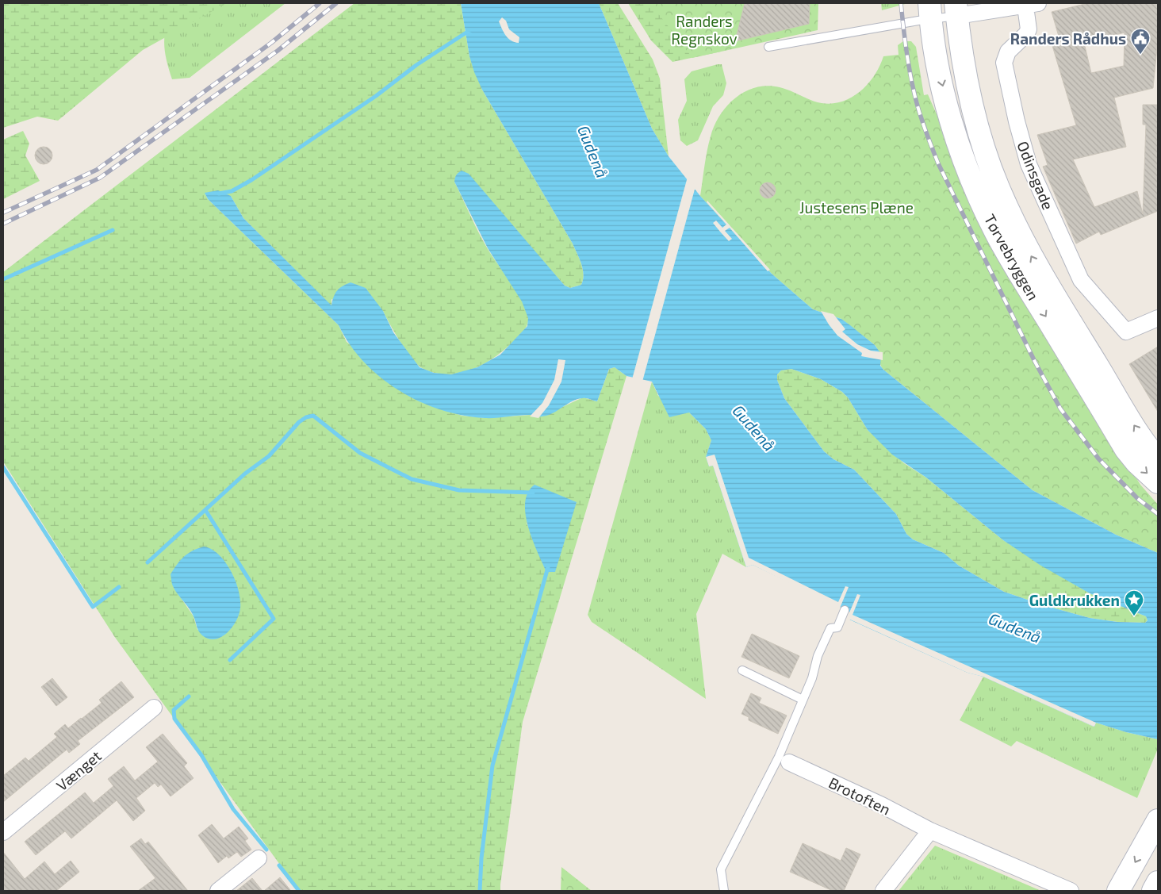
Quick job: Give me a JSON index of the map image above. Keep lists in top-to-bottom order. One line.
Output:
{"streets":{"main road":["Tørvebryggen"],"street":["Odinsgade","Vænget","Brotoften"]},"crossings":[["Odinsgade","Tørvebryggen"]],"water":["Gudenå"],"parks":["Randers Regnskov","Justesens Plæne"],"places":{"public building":["Randers Rådhus"],"place":["Guldkrukken"]}}
